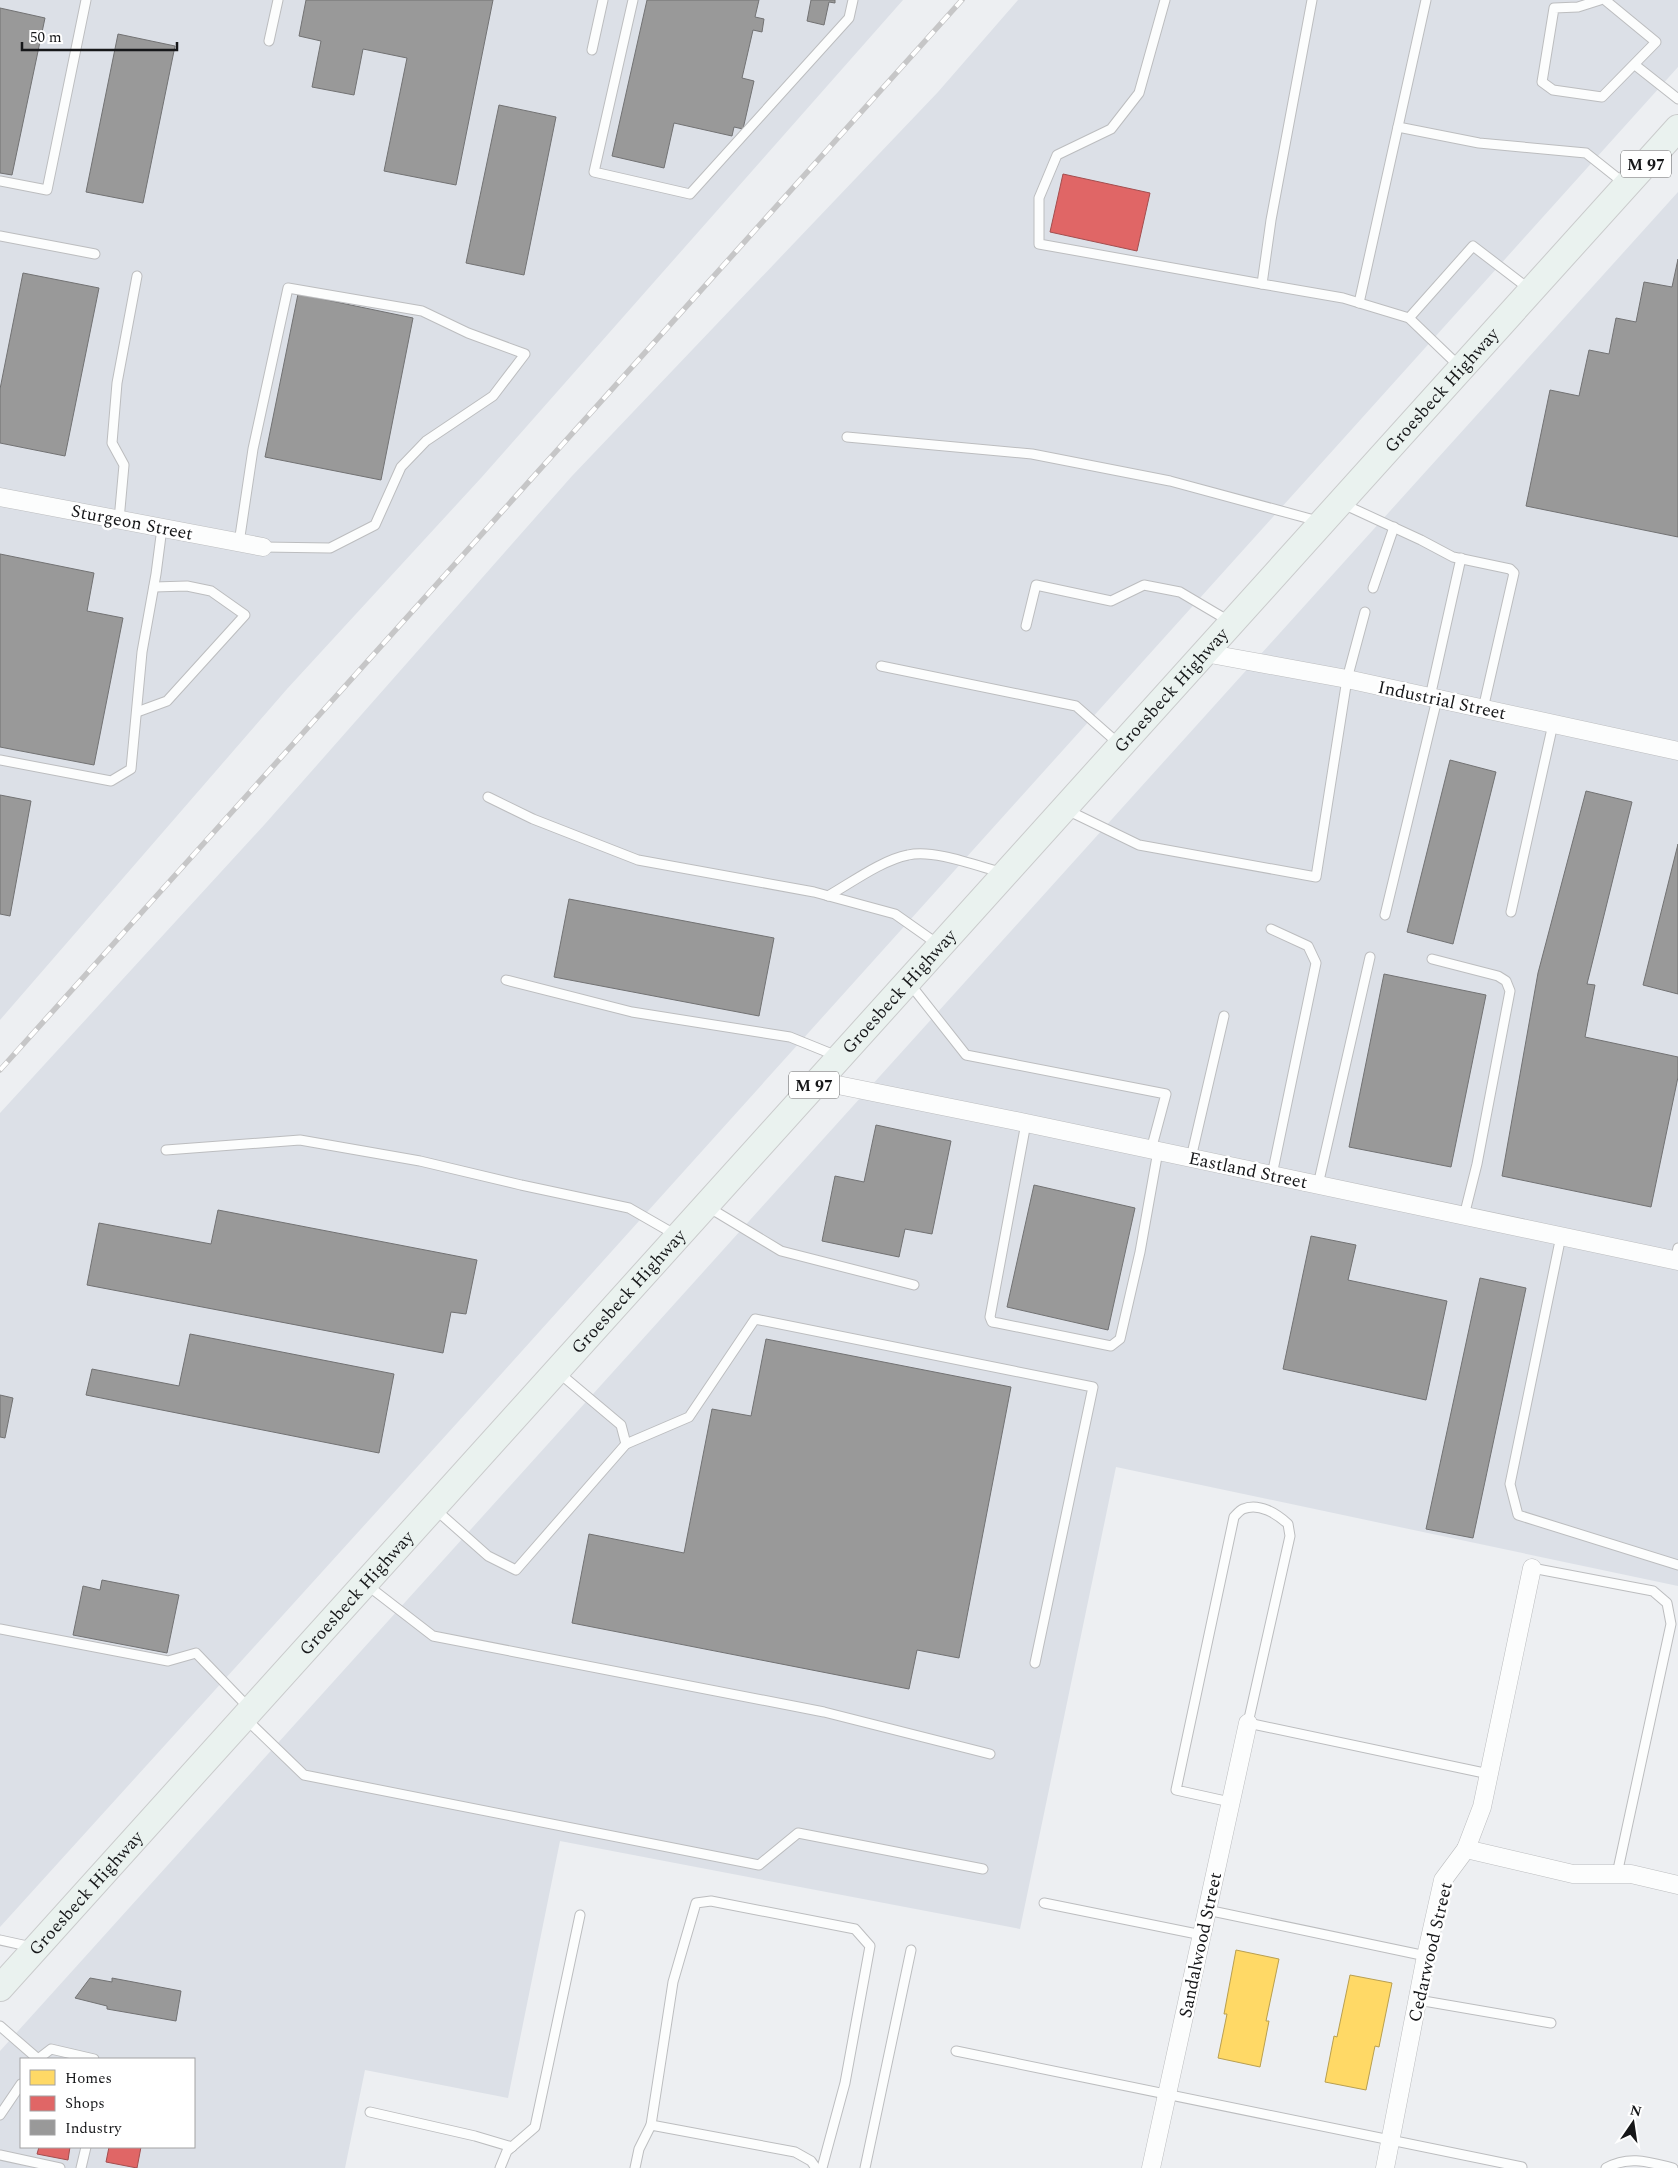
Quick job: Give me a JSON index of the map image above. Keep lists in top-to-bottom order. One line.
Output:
{"streets":{"main road":["M 97","Groesbeck Highway"],"street":["Sturgeon Street","Industrial Street","Eastland Street","Sandalwood Street","Cedarwood Street"]},"crossings":[["Groesbeck Highway","Industrial Street"],["Groesbeck Highway","Eastland Street"]],"legend":["Homes","Shops","Industry"],"scale_bar":"50 m","north":"top"}
